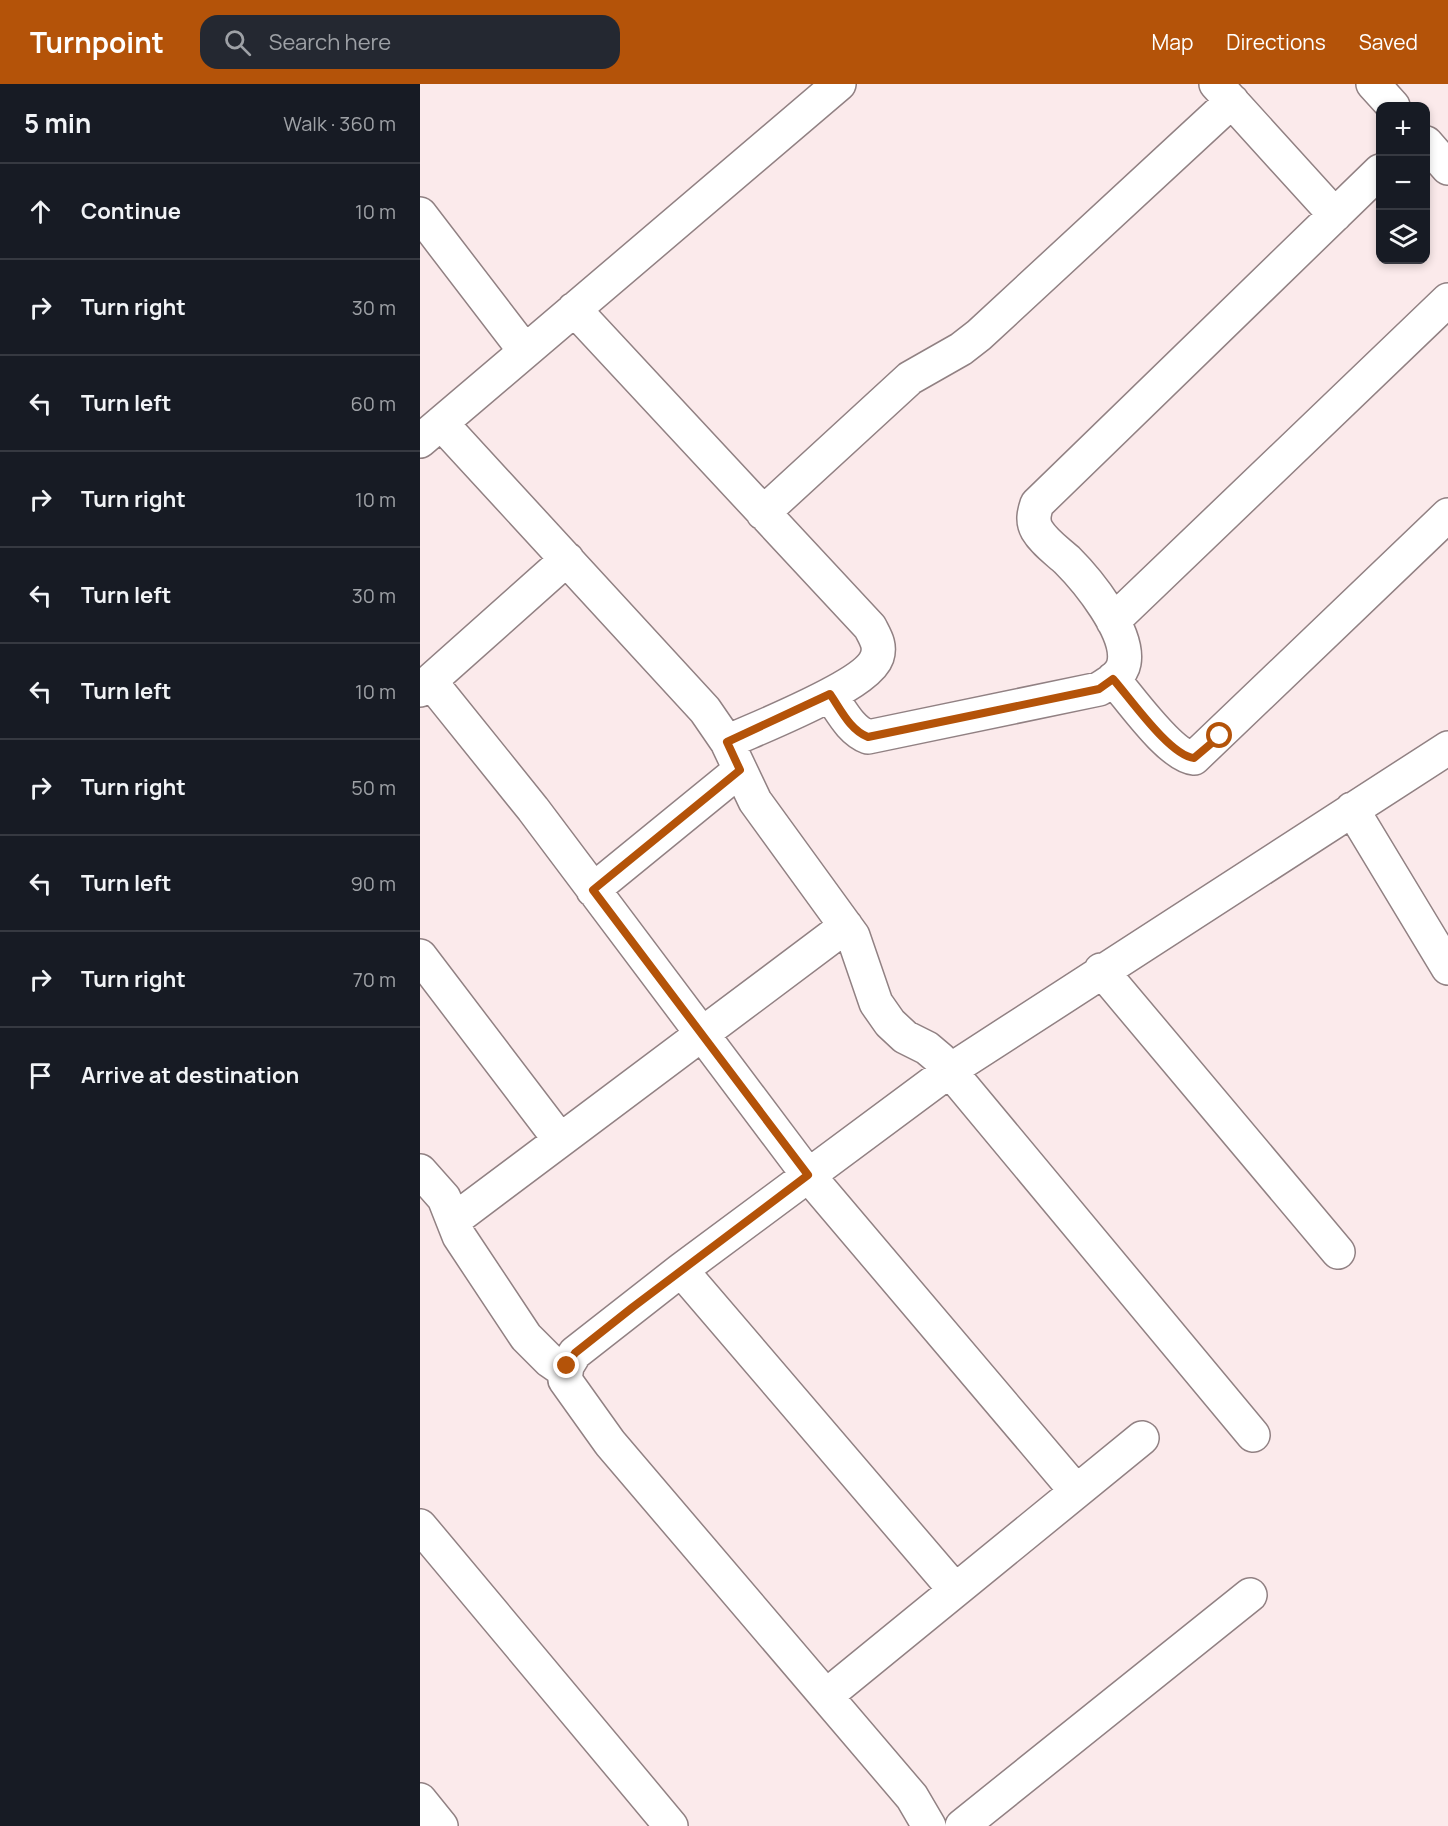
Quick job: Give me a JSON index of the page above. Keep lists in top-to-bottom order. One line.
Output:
{"page":{"header":"Turnpoint","search":"Search here","nav":["Map","Directions","Saved"],"heading":["5 min","Walk · 360 m"],"map_buttons":["+","−"],"list":[["Continue","10 m"],["Turn right","30 m"],["Turn left","60 m"],["Turn right","10 m"],["Turn left","30 m"],["Turn left","10 m"],["Turn right","50 m"],["Turn left","90 m"],["Turn right","70 m"],"Arrive at destination"]}}
